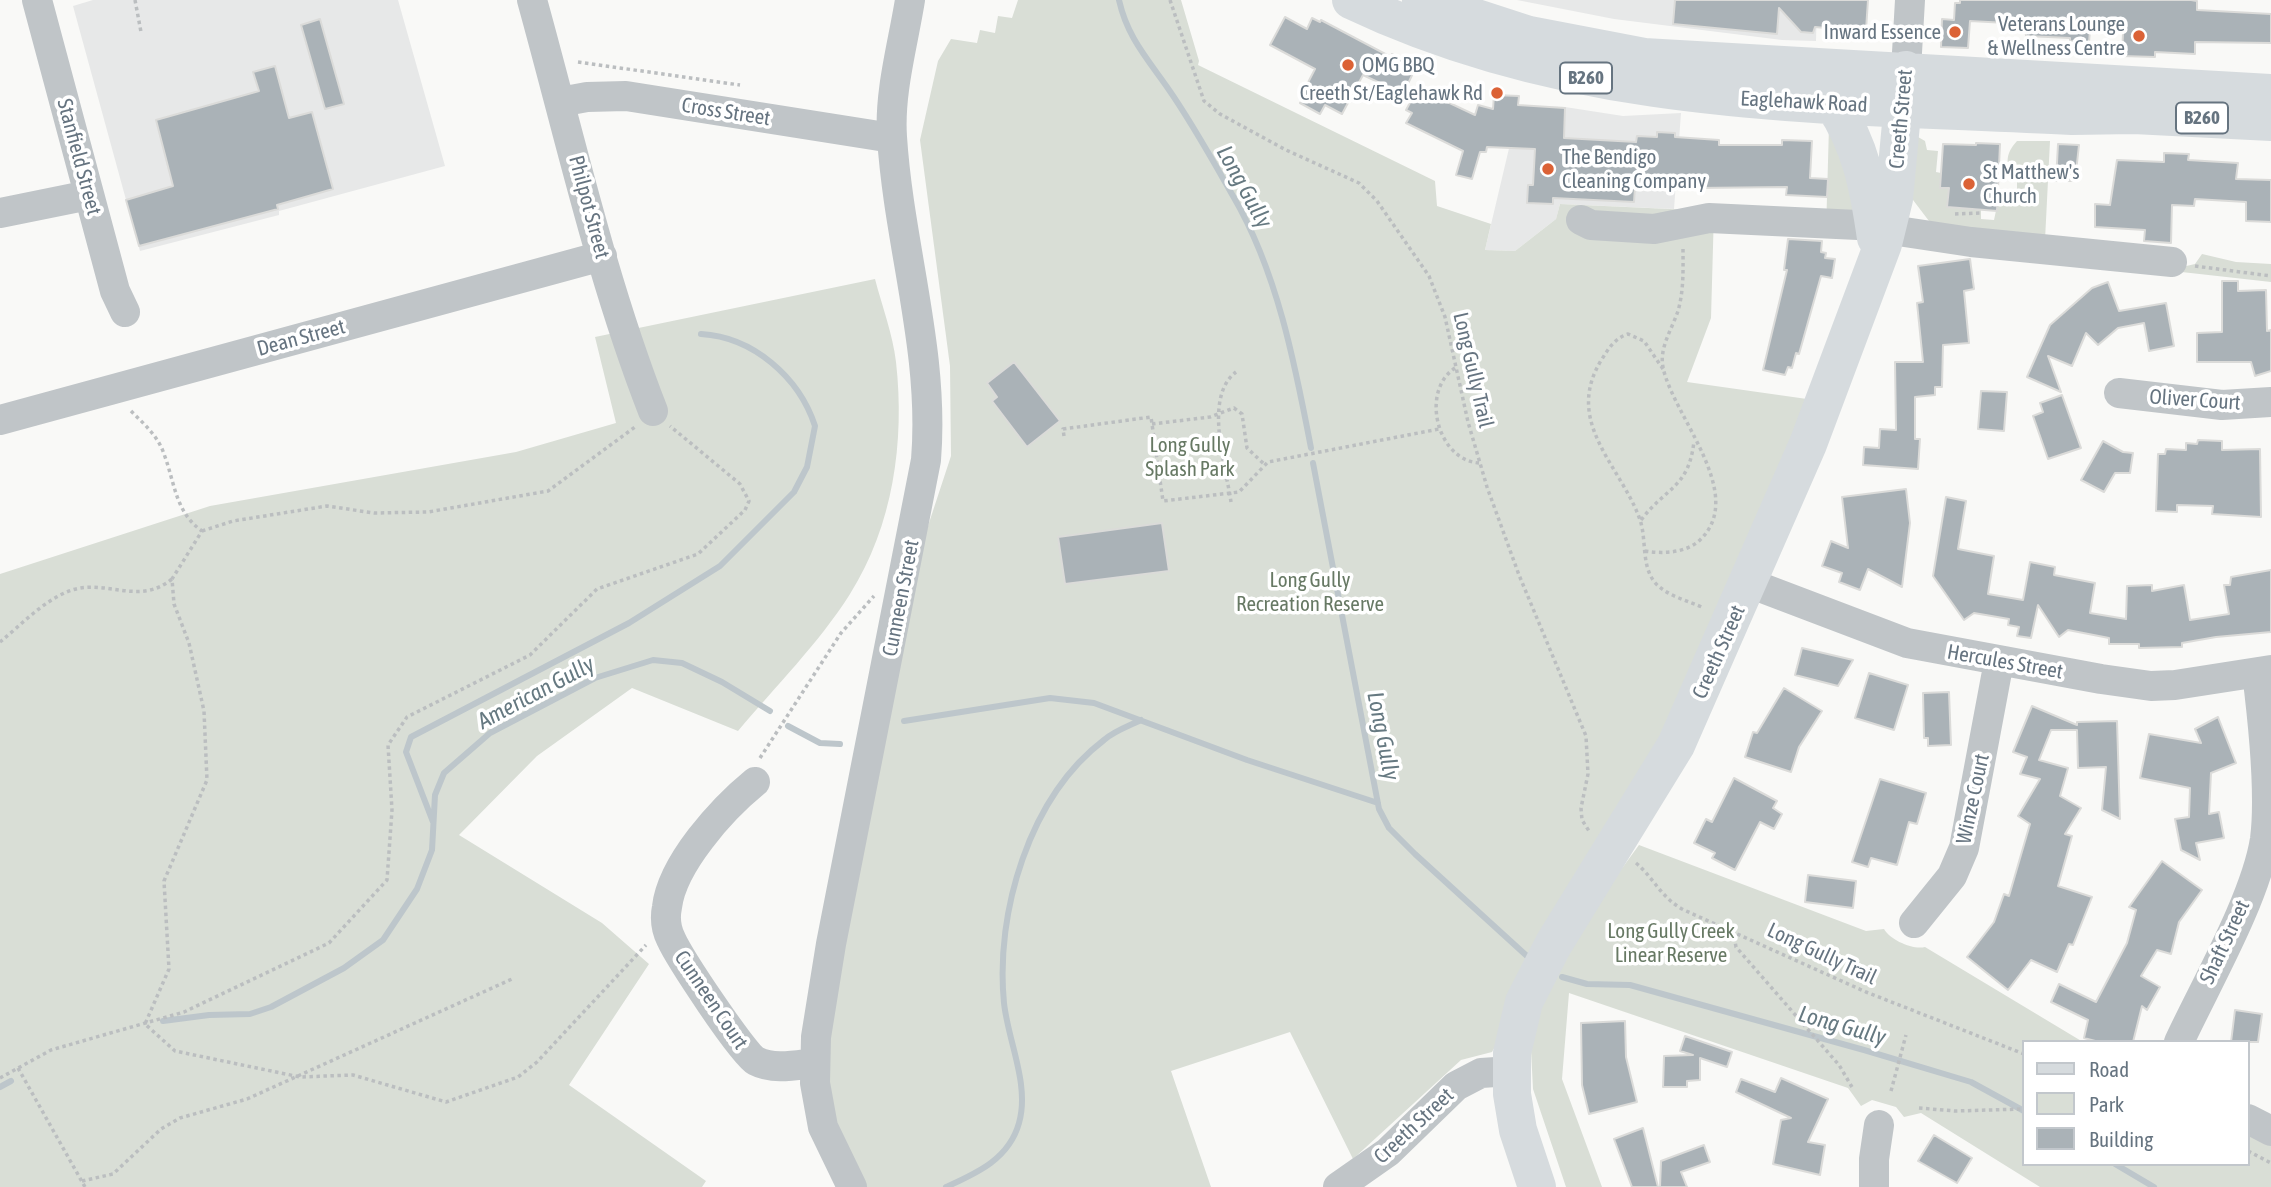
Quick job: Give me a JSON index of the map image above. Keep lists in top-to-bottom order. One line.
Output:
{"streets":{"main road":["B260","Eaglehawk Road","Creeth Street"],"street":["Cross Street","Stanfield Street","Philpot Street","Dean Street","Oliver Court","Cunneen Street","Hercules Street","Winze Court","Shaft Street","Cunneen Court"],"path":["Long Gully Trail"]},"crossings":[["Eaglehawk Road","Creeth Street"],["Cross Street","Philpot Street"],["Cross Street","Cunneen Street"],["Creeth Street","Hercules Street"],["Philpot Street","Dean Street"],["Cunneen Street","Cunneen Court"],["Hercules Street","Winze Court"],["Hercules Street","Shaft Street"]],"water":["Long Gully","American Gully"],"parks":["Long Gully Splash Park","Long Gully Recreation Reserve","Long Gully Creek Linear Reserve"],"places":["Inward Essence","Veterans Lounge & Wellness Centre","OMG BBQ","Creeth St/Eaglehawk Rd","The Bendigo Cleaning Company","St Matthew's Church"],"legend":["Road","Park","Building"]}
